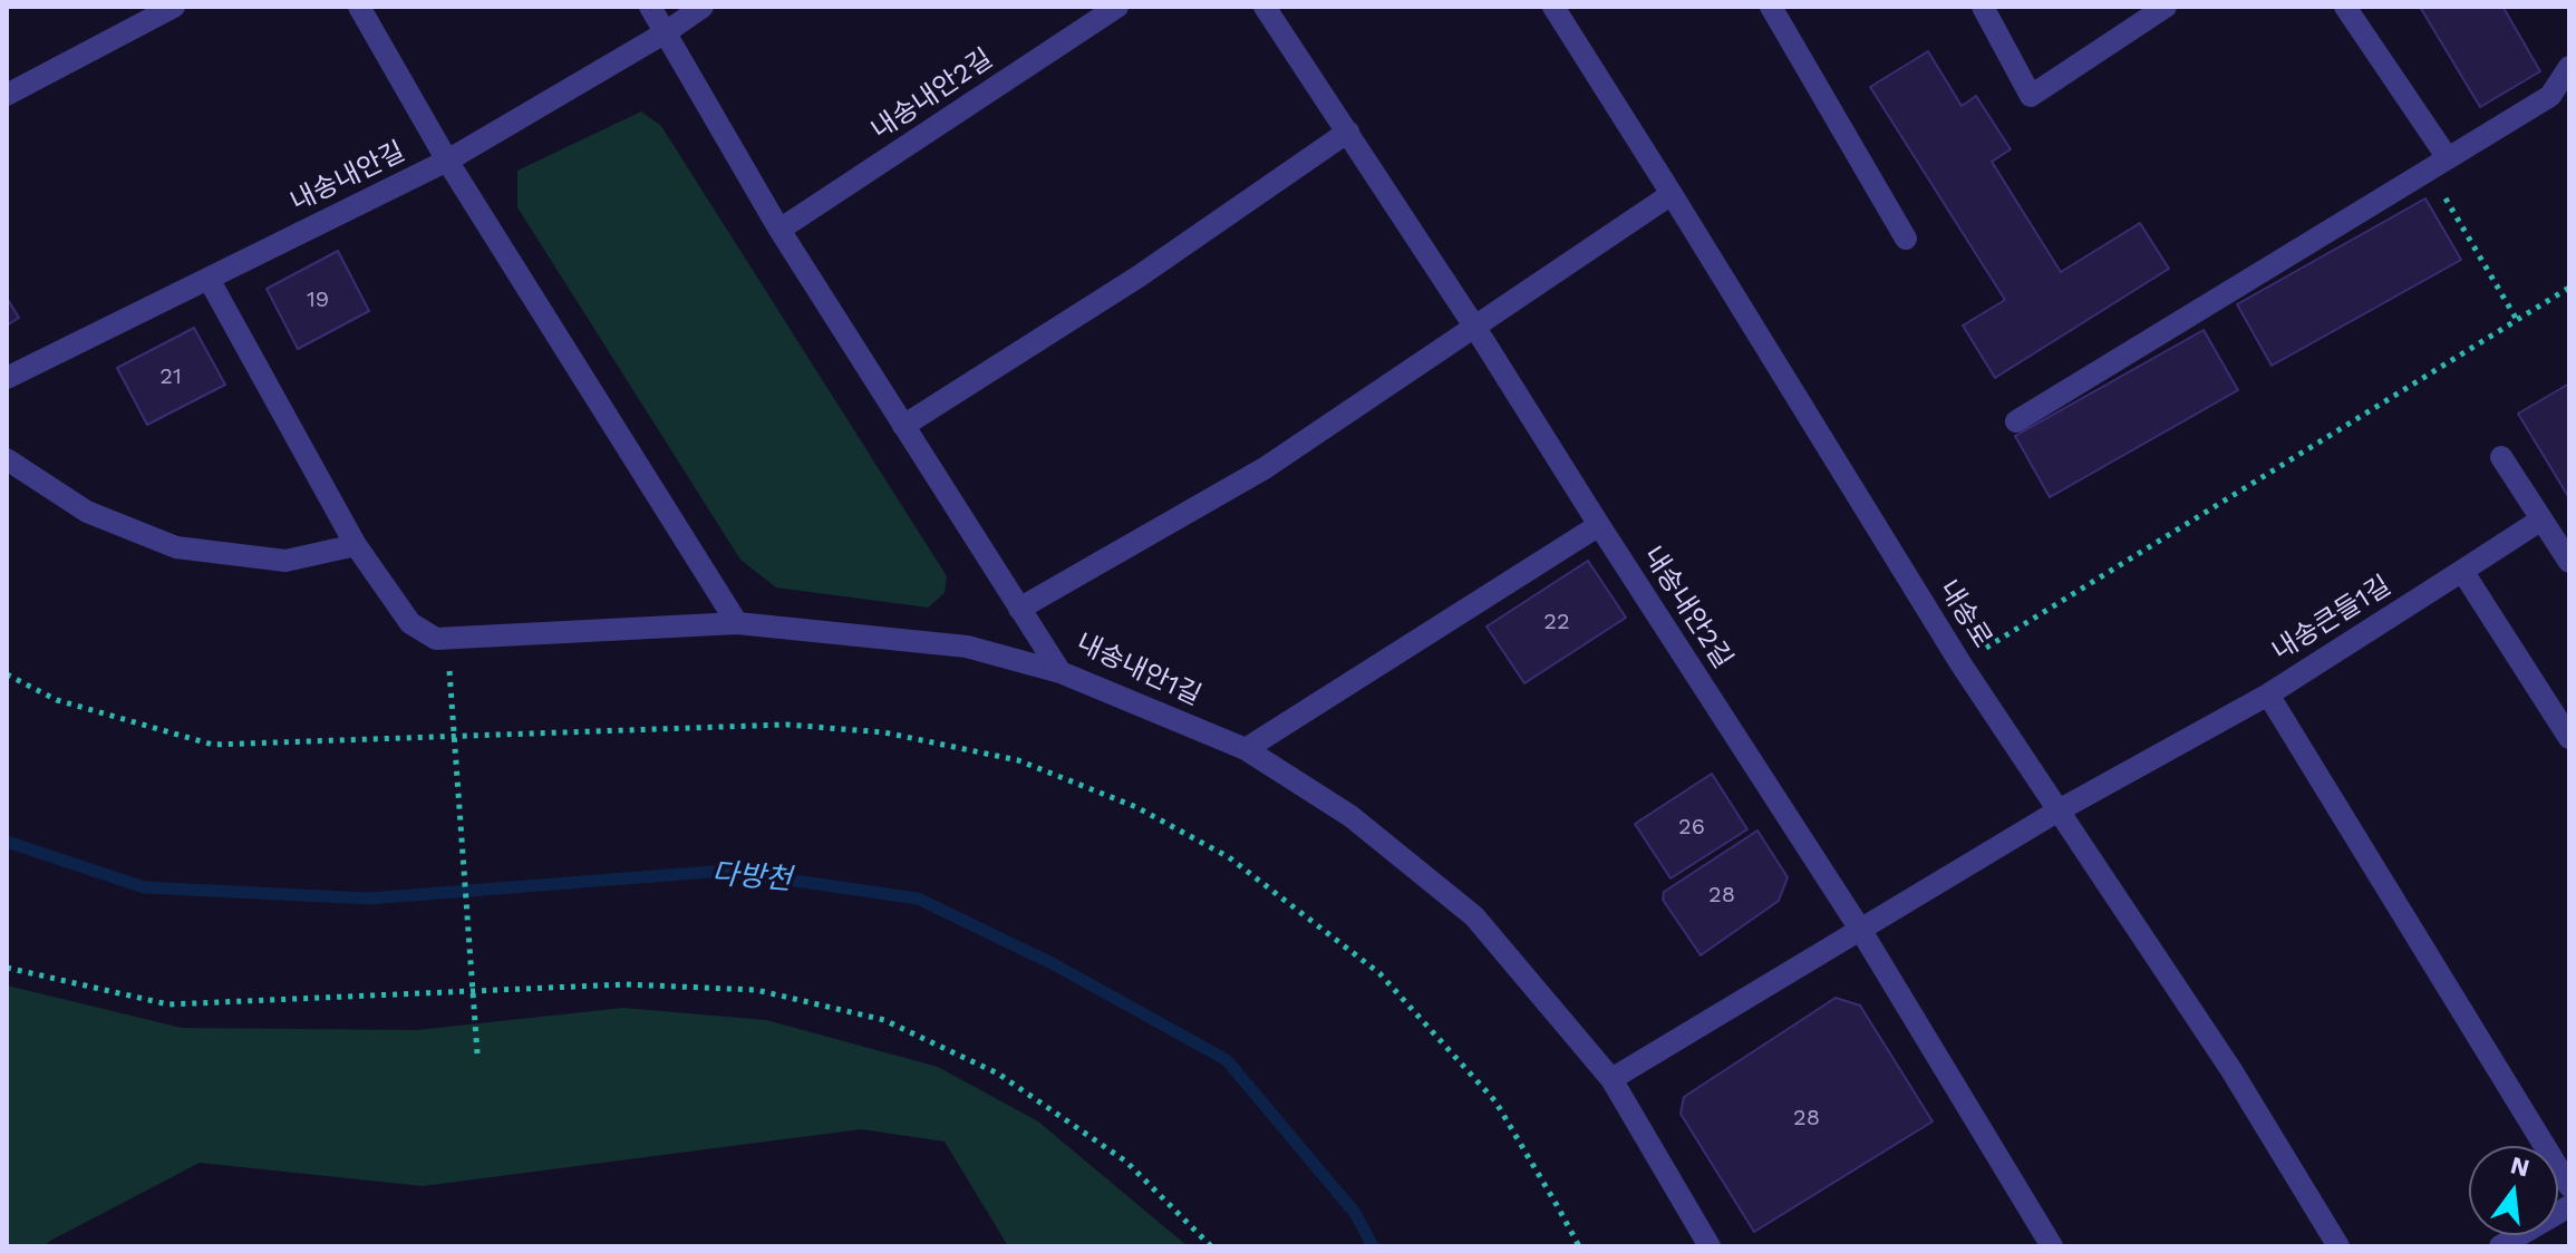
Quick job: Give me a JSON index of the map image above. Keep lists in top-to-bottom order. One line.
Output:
{"streets":{"street":["내송내안2길","내송내안길","내송로","내송큰들1길","내송내안1길"]},"crossings":[["내송내안2길","내송큰들1길"],["내송내안2길","내송내안1길"],["내송내안길","내송내안1길"],["내송로","내송큰들1길"],["내송큰들1길","내송내안1길"]],"water":["다방천"],"house_numbers":["19","21","22","26","28","28"],"north":"top"}
